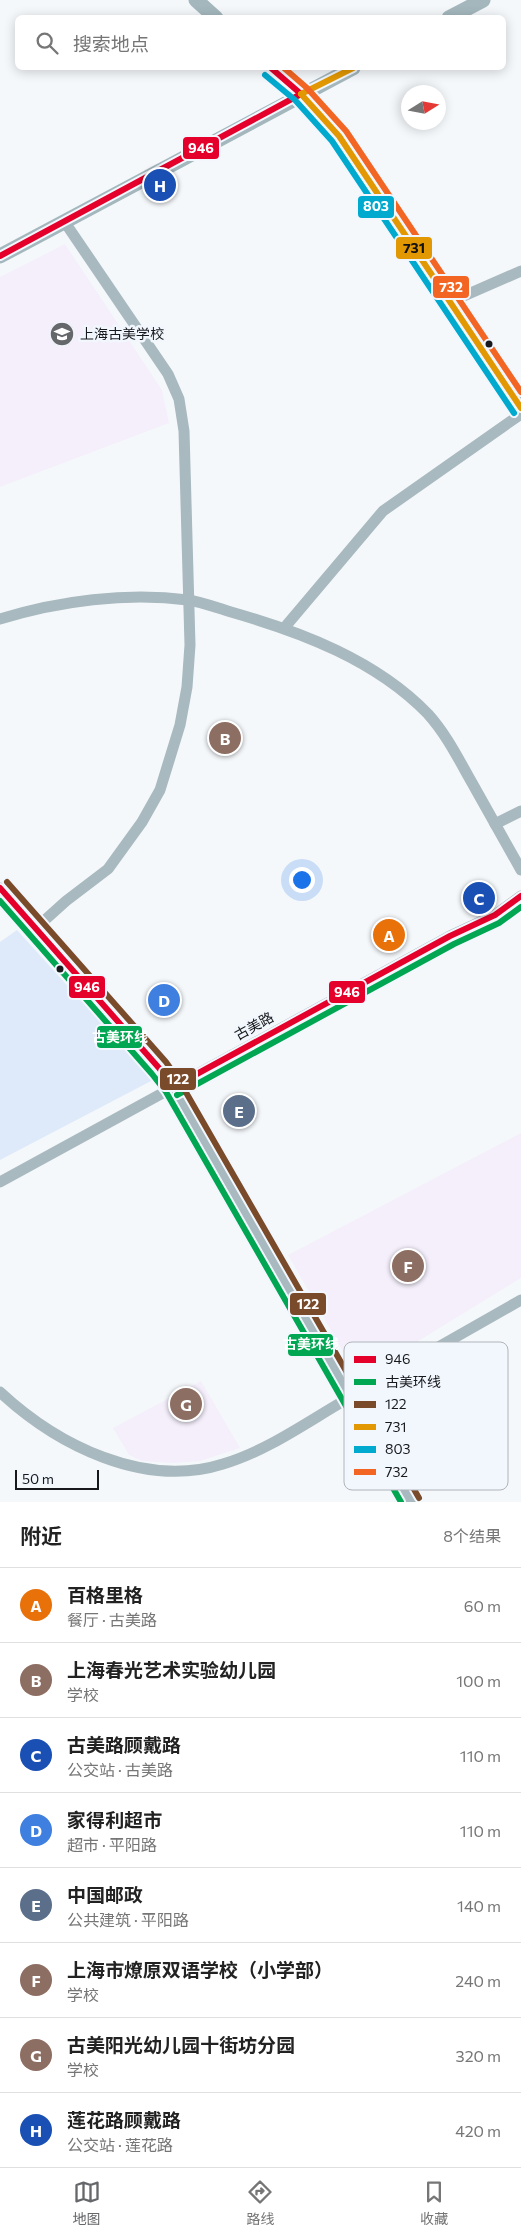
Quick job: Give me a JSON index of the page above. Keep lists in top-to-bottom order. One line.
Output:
{"streets":{"street":["古美路"]},"places":{"school or university":["上海古美学校"]},"lines":["transit line 946","transit line 731","transit line 732","transit line 803","transit line 122","transit line 古美环线"],"legend":["946","古美环线","122","731","803","732"],"scale_bar":"50 m","north":"right","page":{"search":"搜索地点","pins":["H","B","C","A","D","E","F","G"],"scale":"50 m","heading":["附近","8个结果"],"list":[{"mark":"A","name":"百格里格","note":"餐厅 · 古美路","value":"60 m"},{"mark":"B","name":"上海春光艺术实验幼儿园","note":"学校","value":"100 m"},{"mark":"C","name":"古美路顾戴路","note":"公交站 · 古美路","value":"110 m"},{"mark":"D","name":"家得利超市","note":"超市 · 平阳路","value":"110 m"},{"mark":"E","name":"中国邮政","note":"公共建筑 · 平阳路","value":"140 m"},{"mark":"F","name":"上海市燎原双语学校（小学部）","note":"学校","value":"240 m"},{"mark":"G","name":"古美阳光幼儿园十街坊分园","note":"学校","value":"320 m"},{"mark":"H","name":"莲花路顾戴路","note":"公交站 · 莲花路","value":"420 m"}],"nav":["地图","路线","收藏"]}}
